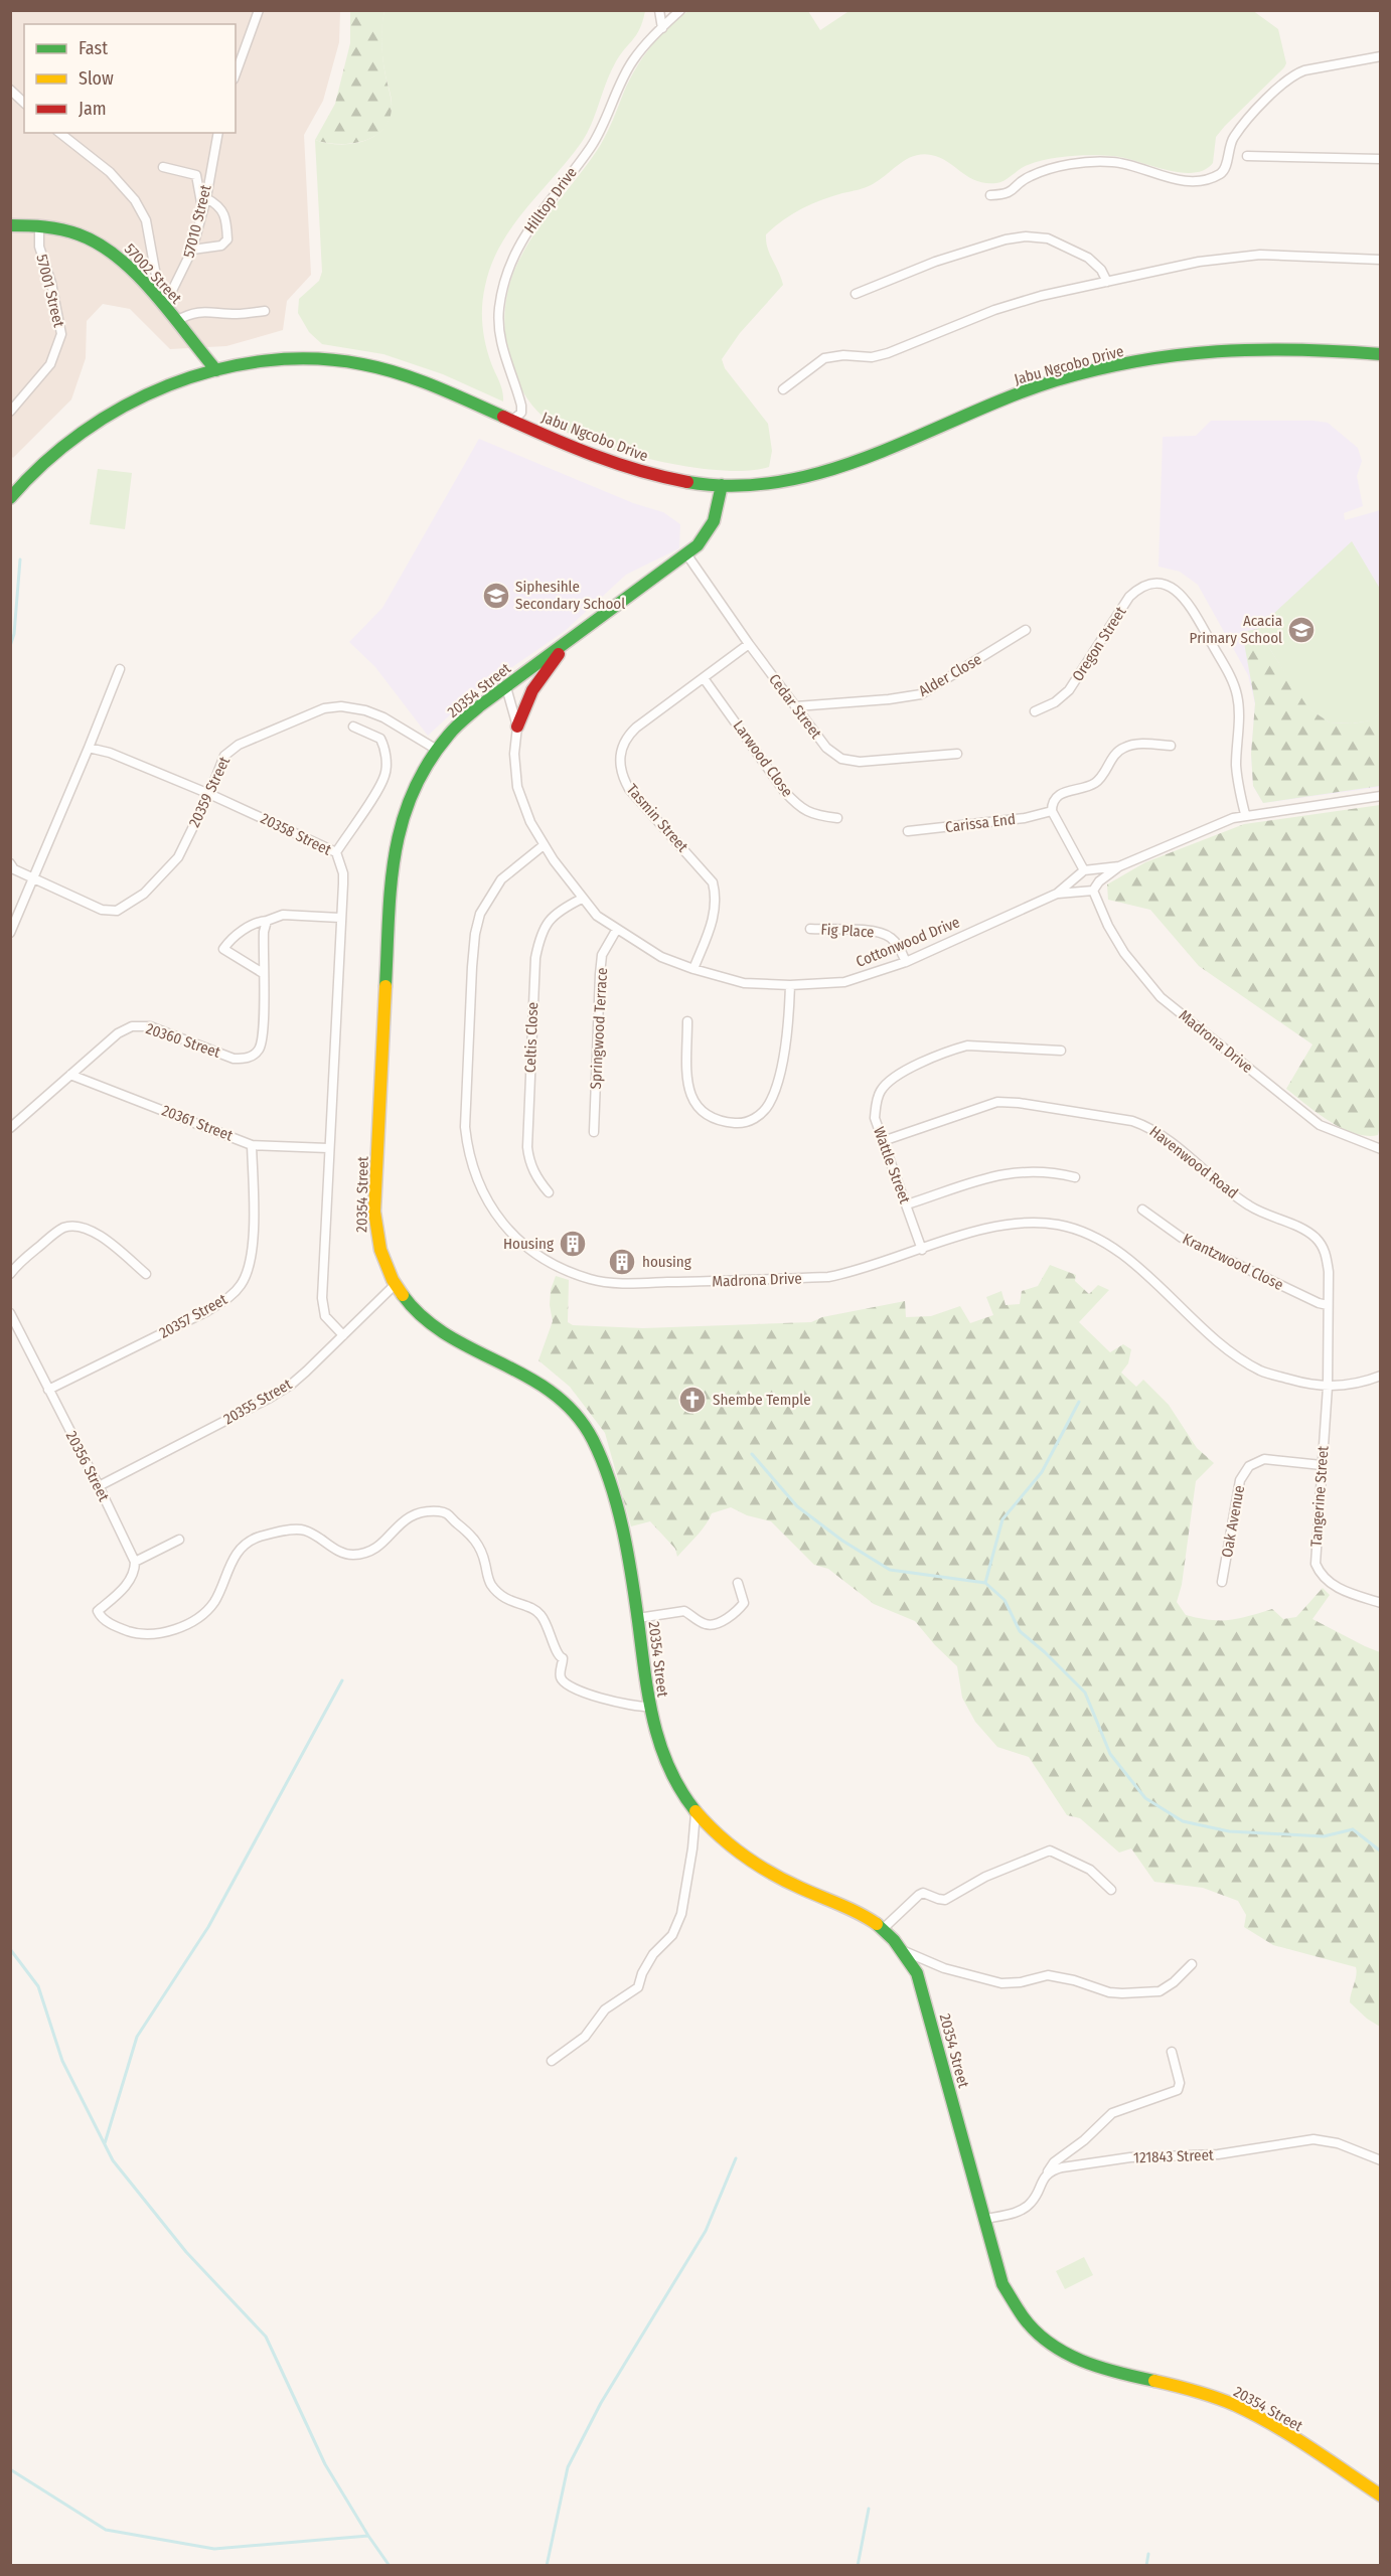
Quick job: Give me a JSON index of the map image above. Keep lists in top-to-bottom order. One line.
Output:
{"streets":{"street":["Hilltop Drive","57010 Street","57002 Street","57001 Street","Jabu Ngcobo Drive","Oregon Street","Alder Close","20354 Street","Cedar Street","Larwood Close","20359 Street","Tasmin Street","Carissa End","20358 Street","Fig Place","Cottonwood Drive","Springwood Terrace","Celtis Close","20360 Street","Madrona Drive","20361 Street","Havenwood Road","Wattle Street","Krantzwood Close","20357 Street","20355 Street","20356 Street","Tangerine Street","Oak Avenue","121843 Street"]},"crossings":[["Hilltop Drive","Jabu Ngcobo Drive"],["57010 Street","57002 Street"],["57002 Street","57001 Street"],["57002 Street","Jabu Ngcobo Drive"],["Oregon Street","Cottonwood Drive"],["Alder Close","Cedar Street"],["20354 Street","20359 Street"],["20354 Street","Cottonwood Drive"],["20354 Street","20355 Street"],["Cedar Street","Tasmin Street"],["Larwood Close","Tasmin Street"],["20359 Street","20358 Street"],["Tasmin Street","Cottonwood Drive"],["20358 Street","20361 Street"],["20358 Street","20355 Street"],["Fig Place","Cottonwood Drive"],["Cottonwood Drive","Springwood Terrace"],["Cottonwood Drive","Celtis Close"],["Cottonwood Drive","Madrona Drive"],["20360 Street","20361 Street"],["Madrona Drive","Havenwood Road"],["Madrona Drive","Wattle Street"],["Madrona Drive","Tangerine Street"],["20361 Street","20357 Street"],["Havenwood Road","Wattle Street"],["Havenwood Road","Krantzwood Close"],["Havenwood Road","Tangerine Street"],["20357 Street","20356 Street"],["20355 Street","20356 Street"],["Tangerine Street","Oak Avenue"]],"places":{"school or university":["Siphesihle Secondary School","Acacia Primary School"],"building":["Housing","housing"],"church":["Shembe Temple"]},"legend":["Fast","Slow","Jam"]}
